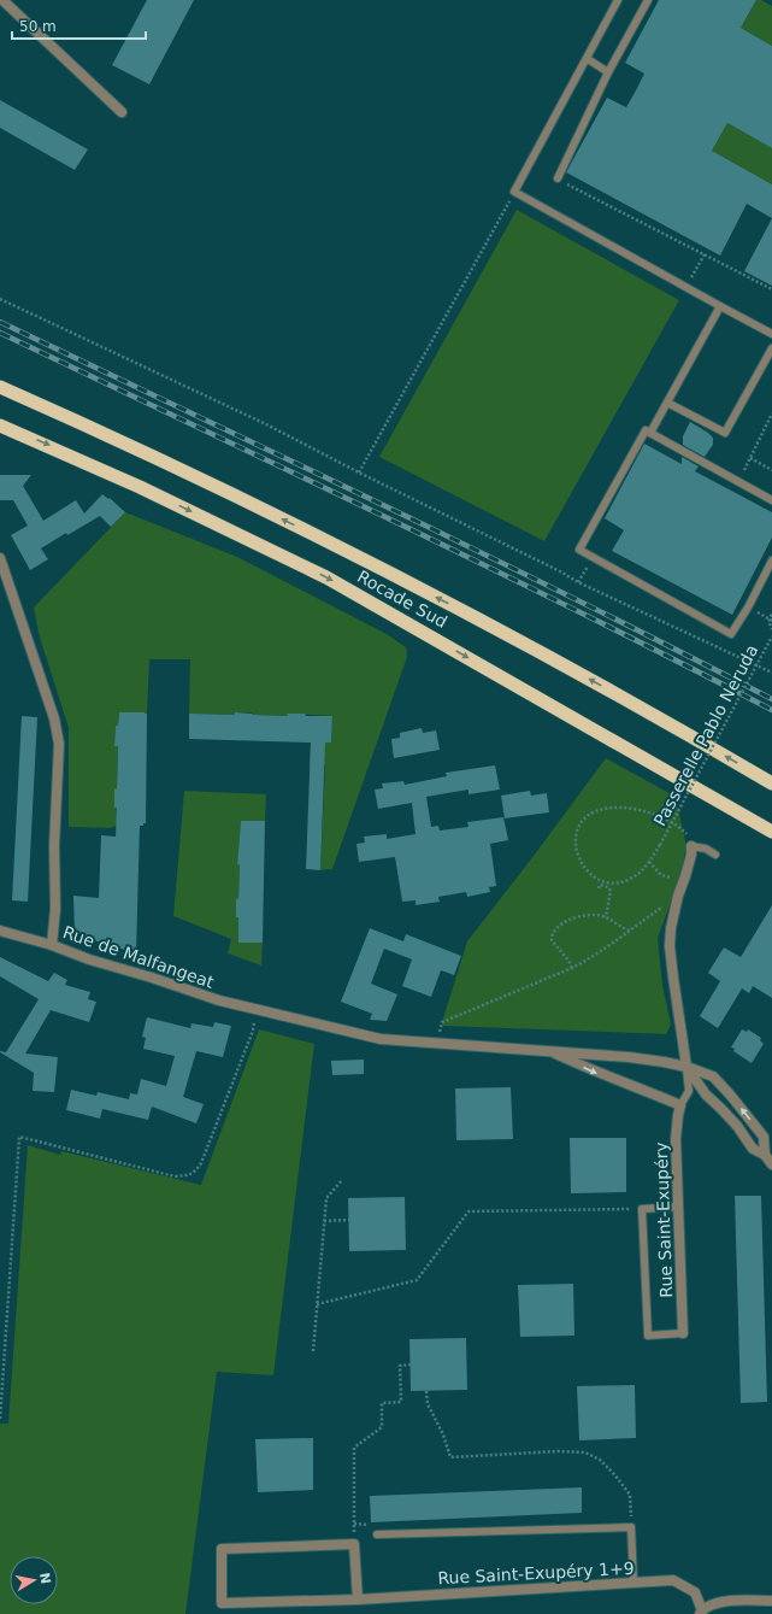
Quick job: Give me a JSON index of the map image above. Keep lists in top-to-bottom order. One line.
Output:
{"streets":{"highway":["Rocade Sud"],"street":["Rue de Malfangeat","Rue Saint-Exupéry","Rue Saint-Exupéry 1+9"],"path":["Passerelle Pablo Neruda"]},"crossings":[["Rue de Malfangeat","Rue Saint-Exupéry"]],"scale_bar":"50 m","north":"right"}
